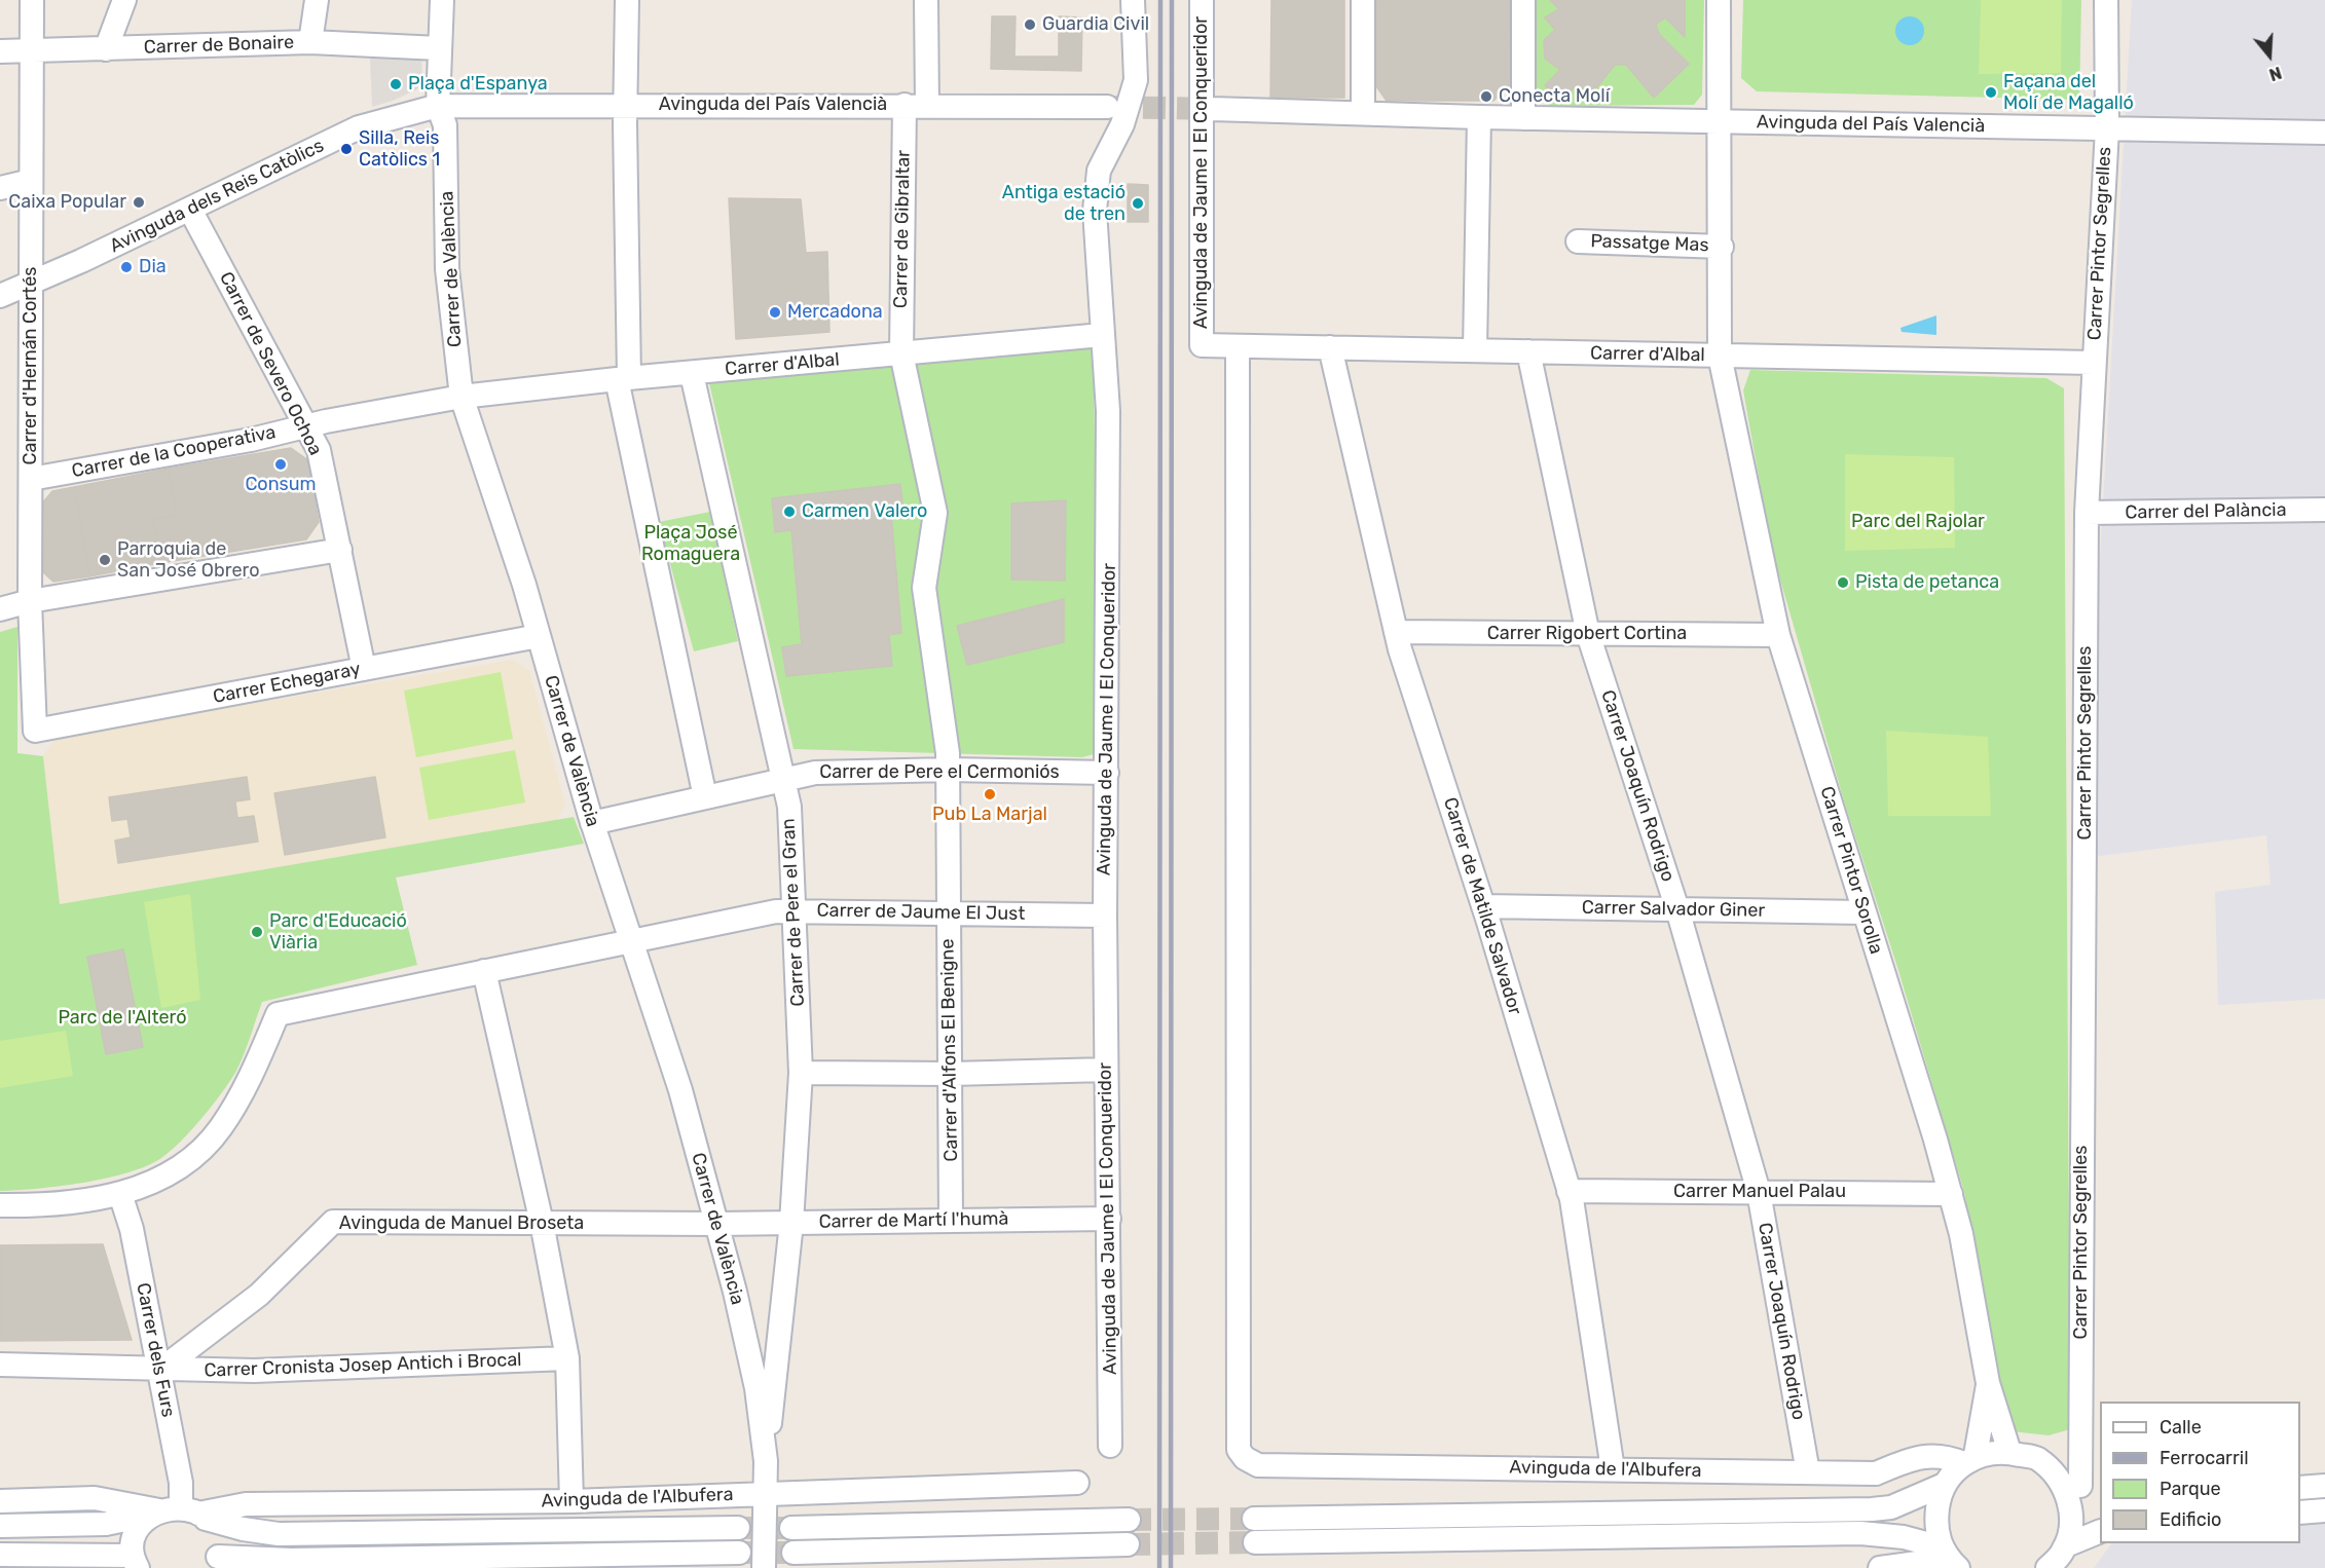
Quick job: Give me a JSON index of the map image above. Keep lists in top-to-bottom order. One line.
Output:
{"streets":{"street":["Carrer de Bonaire","Avinguda del País Valencià","Avinguda de Jaume I El Conqueridor","Avinguda dels Reis Catòlics","Carrer de Gibraltar","Passatge Mas","Carrer Pintor Segrelles","Carrer de València","Carrer d'Albal","Carrer de Severo Ochoa","Carrer d'Hernán Cortés","Carrer de la Cooperativa","Carrer del Palància","Carrer Rigobert Cortina","Carrer Echegaray","Carrer de Pere el Cermoniós","Carrer Joaquín Rodrigo","Carrer Pintor Sorolla","Carrer de Matilde Salvador","Carrer Salvador Giner","Carrer de Pere el Gran","Carrer de Jaume El Just","Carrer d'Alfons El Benigne","Carrer Manuel Palau","Carrer de Martí l'humà","Avinguda de Manuel Broseta","Carrer dels Furs","Carrer Cronista Josep Antich i Brocal","Avinguda de l'Albufera"]},"crossings":[["Carrer de Bonaire","Carrer de València"],["Carrer de Bonaire","Carrer d'Hernán Cortés"],["Avinguda del País Valencià","Avinguda de Jaume I El Conqueridor"],["Avinguda del País Valencià","Avinguda dels Reis Catòlics"],["Avinguda del País Valencià","Carrer de Gibraltar"],["Avinguda del País Valencià","Carrer Pintor Segrelles"],["Avinguda del País Valencià","Carrer de València"],["Avinguda del País Valencià","Carrer Pintor Sorolla"],["Avinguda de Jaume I El Conqueridor","Carrer d'Albal"],["Avinguda de Jaume I El Conqueridor","Carrer de Pere el Cermoniós"],["Avinguda de Jaume I El Conqueridor","Carrer de Jaume El Just"],["Avinguda de Jaume I El Conqueridor","Carrer de Martí l'humà"],["Avinguda dels Reis Catòlics","Carrer de València"],["Avinguda dels Reis Catòlics","Carrer de Severo Ochoa"],["Avinguda dels Reis Catòlics","Carrer d'Hernán Cortés"],["Carrer de Gibraltar","Carrer d'Albal"],["Carrer de Gibraltar","Carrer de Pere el Cermoniós"],["Carrer de Gibraltar","Carrer d'Alfons El Benigne"],["Passatge Mas","Carrer Pintor Sorolla"],["Carrer Pintor Segrelles","Carrer d'Albal"],["Carrer Pintor Segrelles","Carrer del Palància"],["Carrer de València","Carrer d'Albal"],["Carrer de València","Carrer de la Cooperativa"],["Carrer de València","Carrer Echegaray"],["Carrer de València","Carrer de Pere el Cermoniós"],["Carrer de València","Carrer de Pere el Gran"],["Carrer de València","Carrer de Jaume El Just"],["Carrer de València","Carrer de Martí l'humà"],["Carrer de València","Avinguda de Manuel Broseta"],["Carrer de València","Avinguda de l'Albufera"],["Carrer d'Albal","Carrer de la Cooperativa"],["Carrer d'Albal","Carrer Joaquín Rodrigo"],["Carrer d'Albal","Carrer Pintor Sorolla"],["Carrer d'Albal","Carrer de Matilde Salvador"],["Carrer d'Albal","Carrer de Pere el Gran"],["Carrer d'Albal","Avinguda de l'Albufera"],["Carrer de Severo Ochoa","Carrer de la Cooperativa"],["Carrer de Severo Ochoa","Carrer Echegaray"],["Carrer d'Hernán Cortés","Carrer de la Cooperativa"],["Carrer d'Hernán Cortés","Carrer Echegaray"],["Carrer Rigobert Cortina","Carrer Joaquín Rodrigo"],["Carrer Rigobert Cortina","Carrer Pintor Sorolla"],["Carrer Rigobert Cortina","Carrer de Matilde Salvador"],["Carrer de Pere el Cermoniós","Carrer de Pere el Gran"],["Carrer de Pere el Cermoniós","Carrer d'Alfons El Benigne"],["Carrer Joaquín Rodrigo","Carrer Salvador Giner"],["Carrer Joaquín Rodrigo","Carrer Manuel Palau"],["Carrer Joaquín Rodrigo","Avinguda de l'Albufera"],["Carrer Pintor Sorolla","Carrer Salvador Giner"],["Carrer Pintor Sorolla","Carrer Manuel Palau"],["Carrer Pintor Sorolla","Avinguda de l'Albufera"],["Carrer de Matilde Salvador","Carrer Salvador Giner"],["Carrer de Matilde Salvador","Carrer Manuel Palau"],["Carrer de Matilde Salvador","Avinguda de l'Albufera"],["Carrer de Pere el Gran","Carrer de Jaume El Just"],["Carrer de Pere el Gran","Carrer de Martí l'humà"],["Carrer de Jaume El Just","Carrer d'Alfons El Benigne"],["Carrer de Jaume El Just","Carrer dels Furs"],["Carrer d'Alfons El Benigne","Carrer de Martí l'humà"],["Carrer de Martí l'humà","Avinguda de Manuel Broseta"],["Avinguda de Manuel Broseta","Carrer dels Furs"],["Avinguda de Manuel Broseta","Carrer Cronista Josep Antich i Brocal"],["Carrer dels Furs","Carrer Cronista Josep Antich i Brocal"],["Carrer dels Furs","Avinguda de l'Albufera"]],"parks":["Parc del Rajolar","Plaça José Romaguera","Parc de l'Alteró"],"places":["Guardia Civil","Plaça d'Espanya","Façana del Molí de Magalló","Conecta Molí","Silla, Reis Catòlics 1","Caixa Popular","Antiga estació de tren","Dia","Mercadona","Consum","Carmen Valero","Parroquia de San José Obrero","Pista de petanca","Pub La Marjal","Parc d'Educació Viària"],"legend":["Calle","Ferrocarril","Parque","Edificio"],"north":"bottom"}
